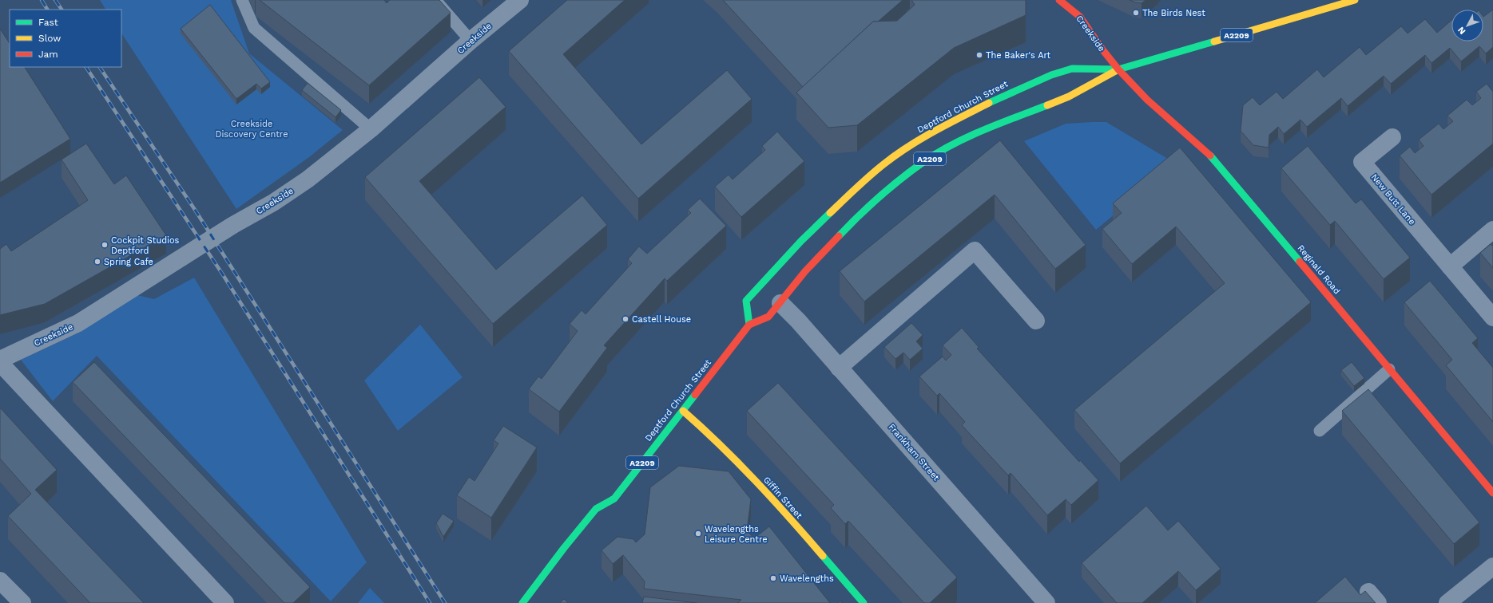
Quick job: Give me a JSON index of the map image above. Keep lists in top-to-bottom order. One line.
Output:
{"streets":{"main road":["Creekside","A2209","Deptford Church Street","Reginald Road","Giffin Street"],"street":["New Butt Lane","Frankham Street"]},"crossings":[["Creekside","Deptford Church Street"],["Creekside","Reginald Road"],["Deptford Church Street","Reginald Road"],["Deptford Church Street","Frankham Street"],["Deptford Church Street","Giffin Street"]],"parks":["Creekside Discovery Centre"],"places":["The Birds Nest","The Baker's Art","Cockpit Studios Deptford","Spring Cafe","Castell House","Wavelengths Leisure Centre","Wavelengths"],"legend":["Fast","Slow","Jam"],"north":"bottom left"}
